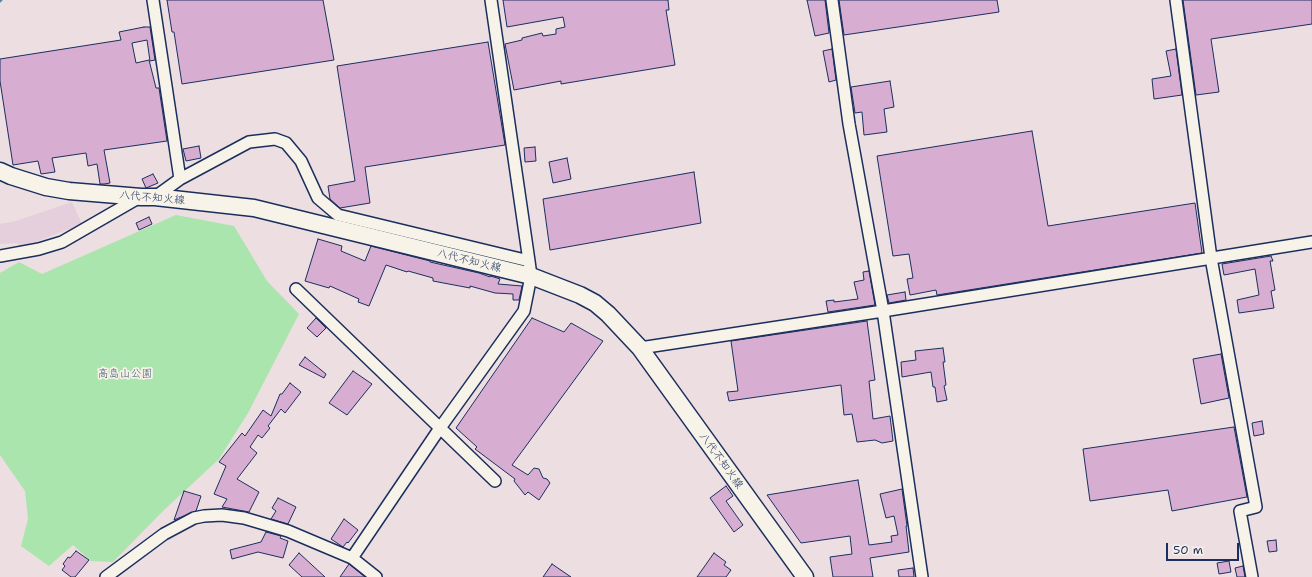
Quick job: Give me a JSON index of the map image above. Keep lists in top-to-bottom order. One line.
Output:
{"streets":{"main road":["八代不知火線"]},"parks":["高島山公園"],"scale_bar":"50 m"}
